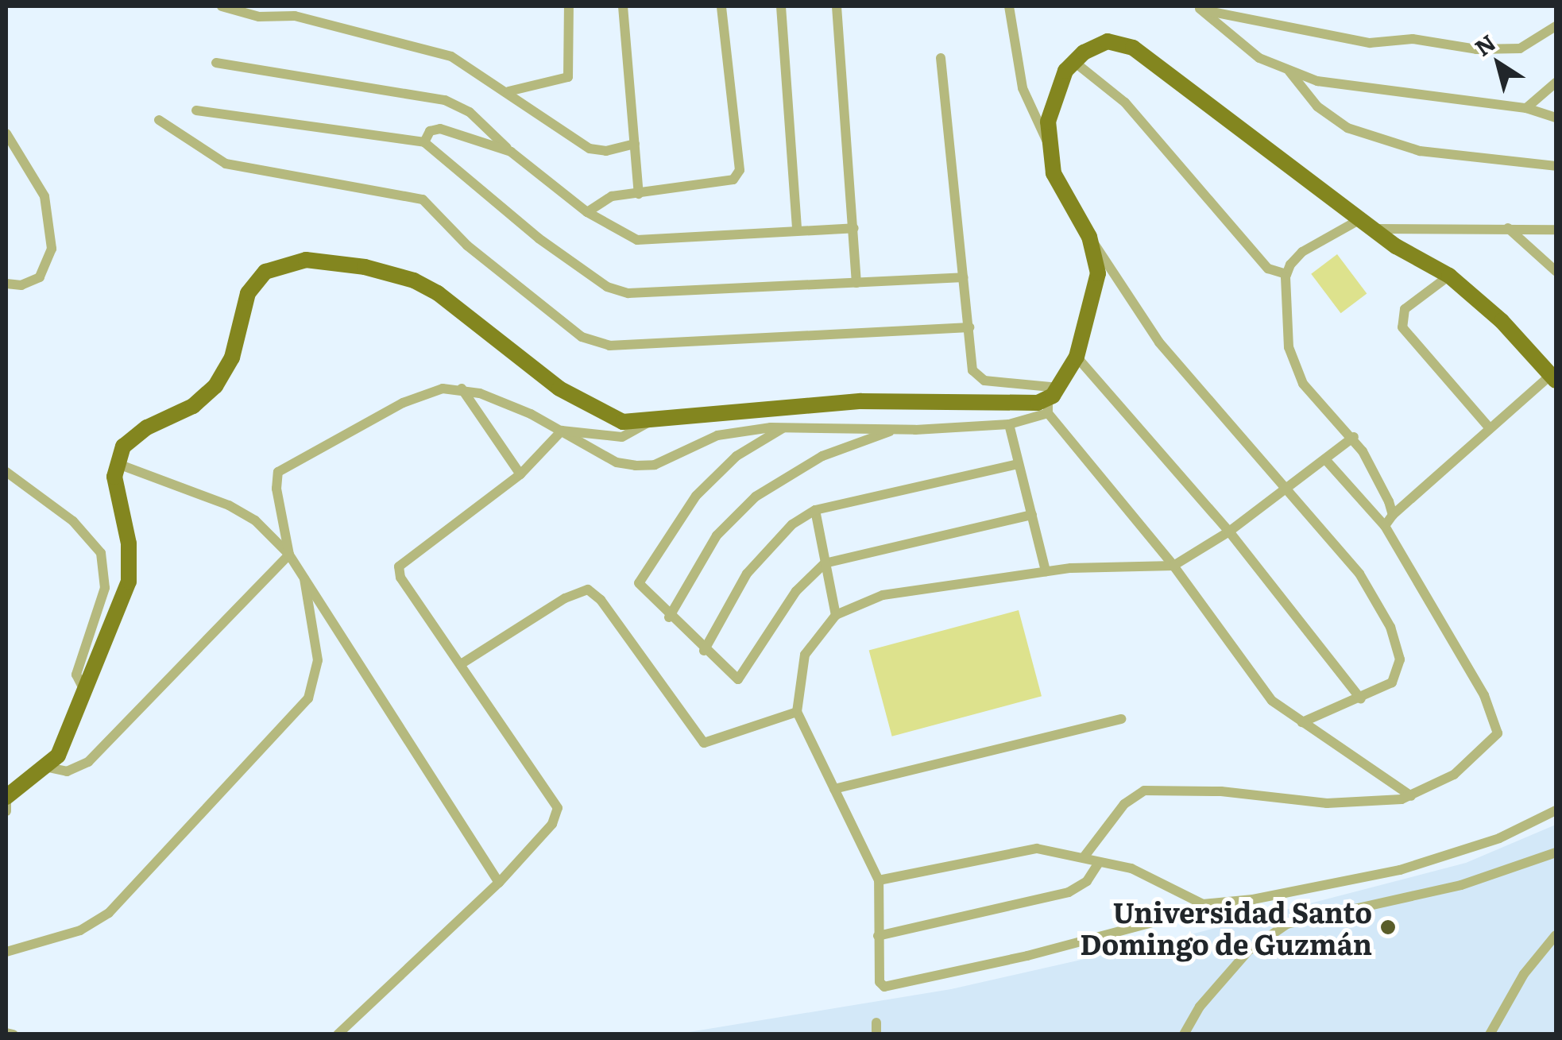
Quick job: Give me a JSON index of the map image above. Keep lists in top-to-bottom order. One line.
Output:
{"places":["Universidad Santo Domingo de Guzmán"],"north":"top left"}
